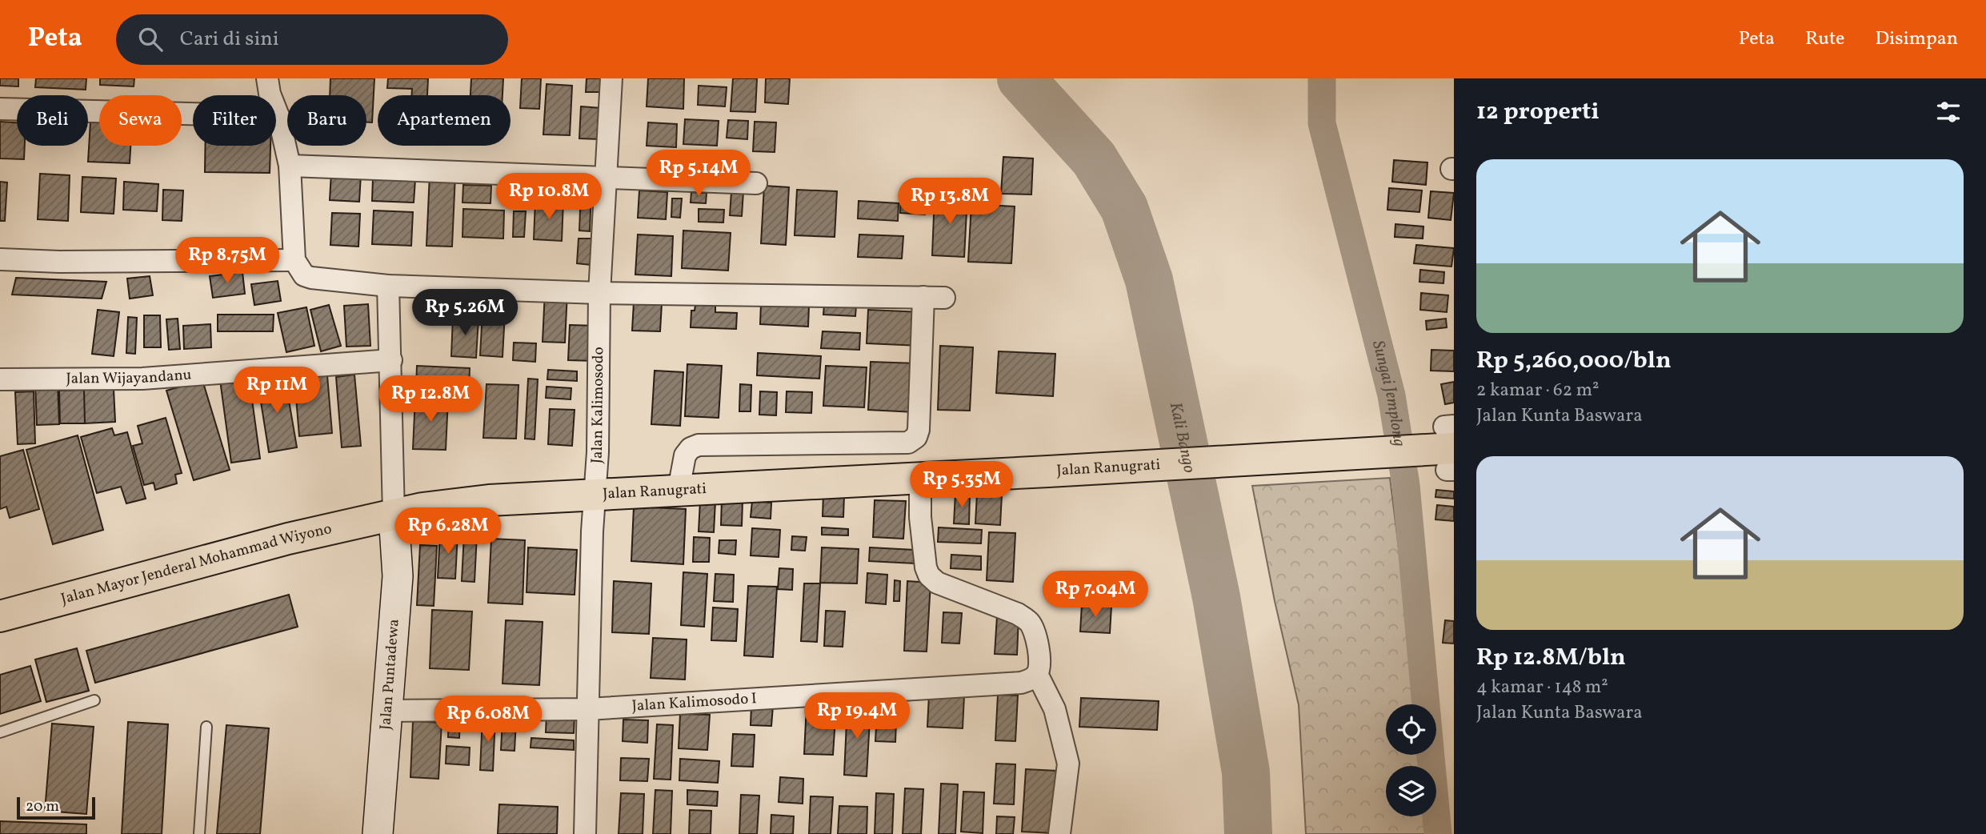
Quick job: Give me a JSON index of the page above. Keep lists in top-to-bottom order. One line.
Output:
{"streets":{"main road":["Jalan Ranugrati","Jalan Mayor Jenderal Mohammad Wiyono"],"street":["Jalan Wijayandanu","Jalan Kalimosodo","Jalan Puntadewa","Jalan Kalimosodo I"]},"crossings":[["Jalan Kalimosodo","Jalan Ranugrati"],["Jalan Kalimosodo","Jalan Kalimosodo I"],["Jalan Ranugrati","Jalan Mayor Jenderal Mohammad Wiyono"],["Jalan Ranugrati","Jalan Puntadewa"],["Jalan Mayor Jenderal Mohammad Wiyono","Jalan Puntadewa"],["Jalan Puntadewa","Jalan Kalimosodo I"]],"water":["Sungai Jemplong","Kali Bango"],"scale_bar":"20 m","page":{"header":"Peta","search":"Cari di sini","nav":["Peta","Rute","Disimpan"],"heading":"12 properti","chip":["Beli","Sewa","Filter","Baru","Apartemen"],"list":[{"name":"Rp 5,260,000/bln","note":"2 kamar · 62 m² · Jalan Kunta Baswara"},{"name":"Rp 12.8M/bln","note":"4 kamar · 148 m² · Jalan Kunta Baswara"}],"price":["Rp 5.14M","Rp 10.8M","Rp 13.8M","Rp 8.75M","Rp 5.26M","Rp 11M","Rp 12.8M","Rp 5.35M","Rp 6.28M","Rp 7.04M","Rp 19.4M","Rp 6.08M"],"scale":"20 m"}}
